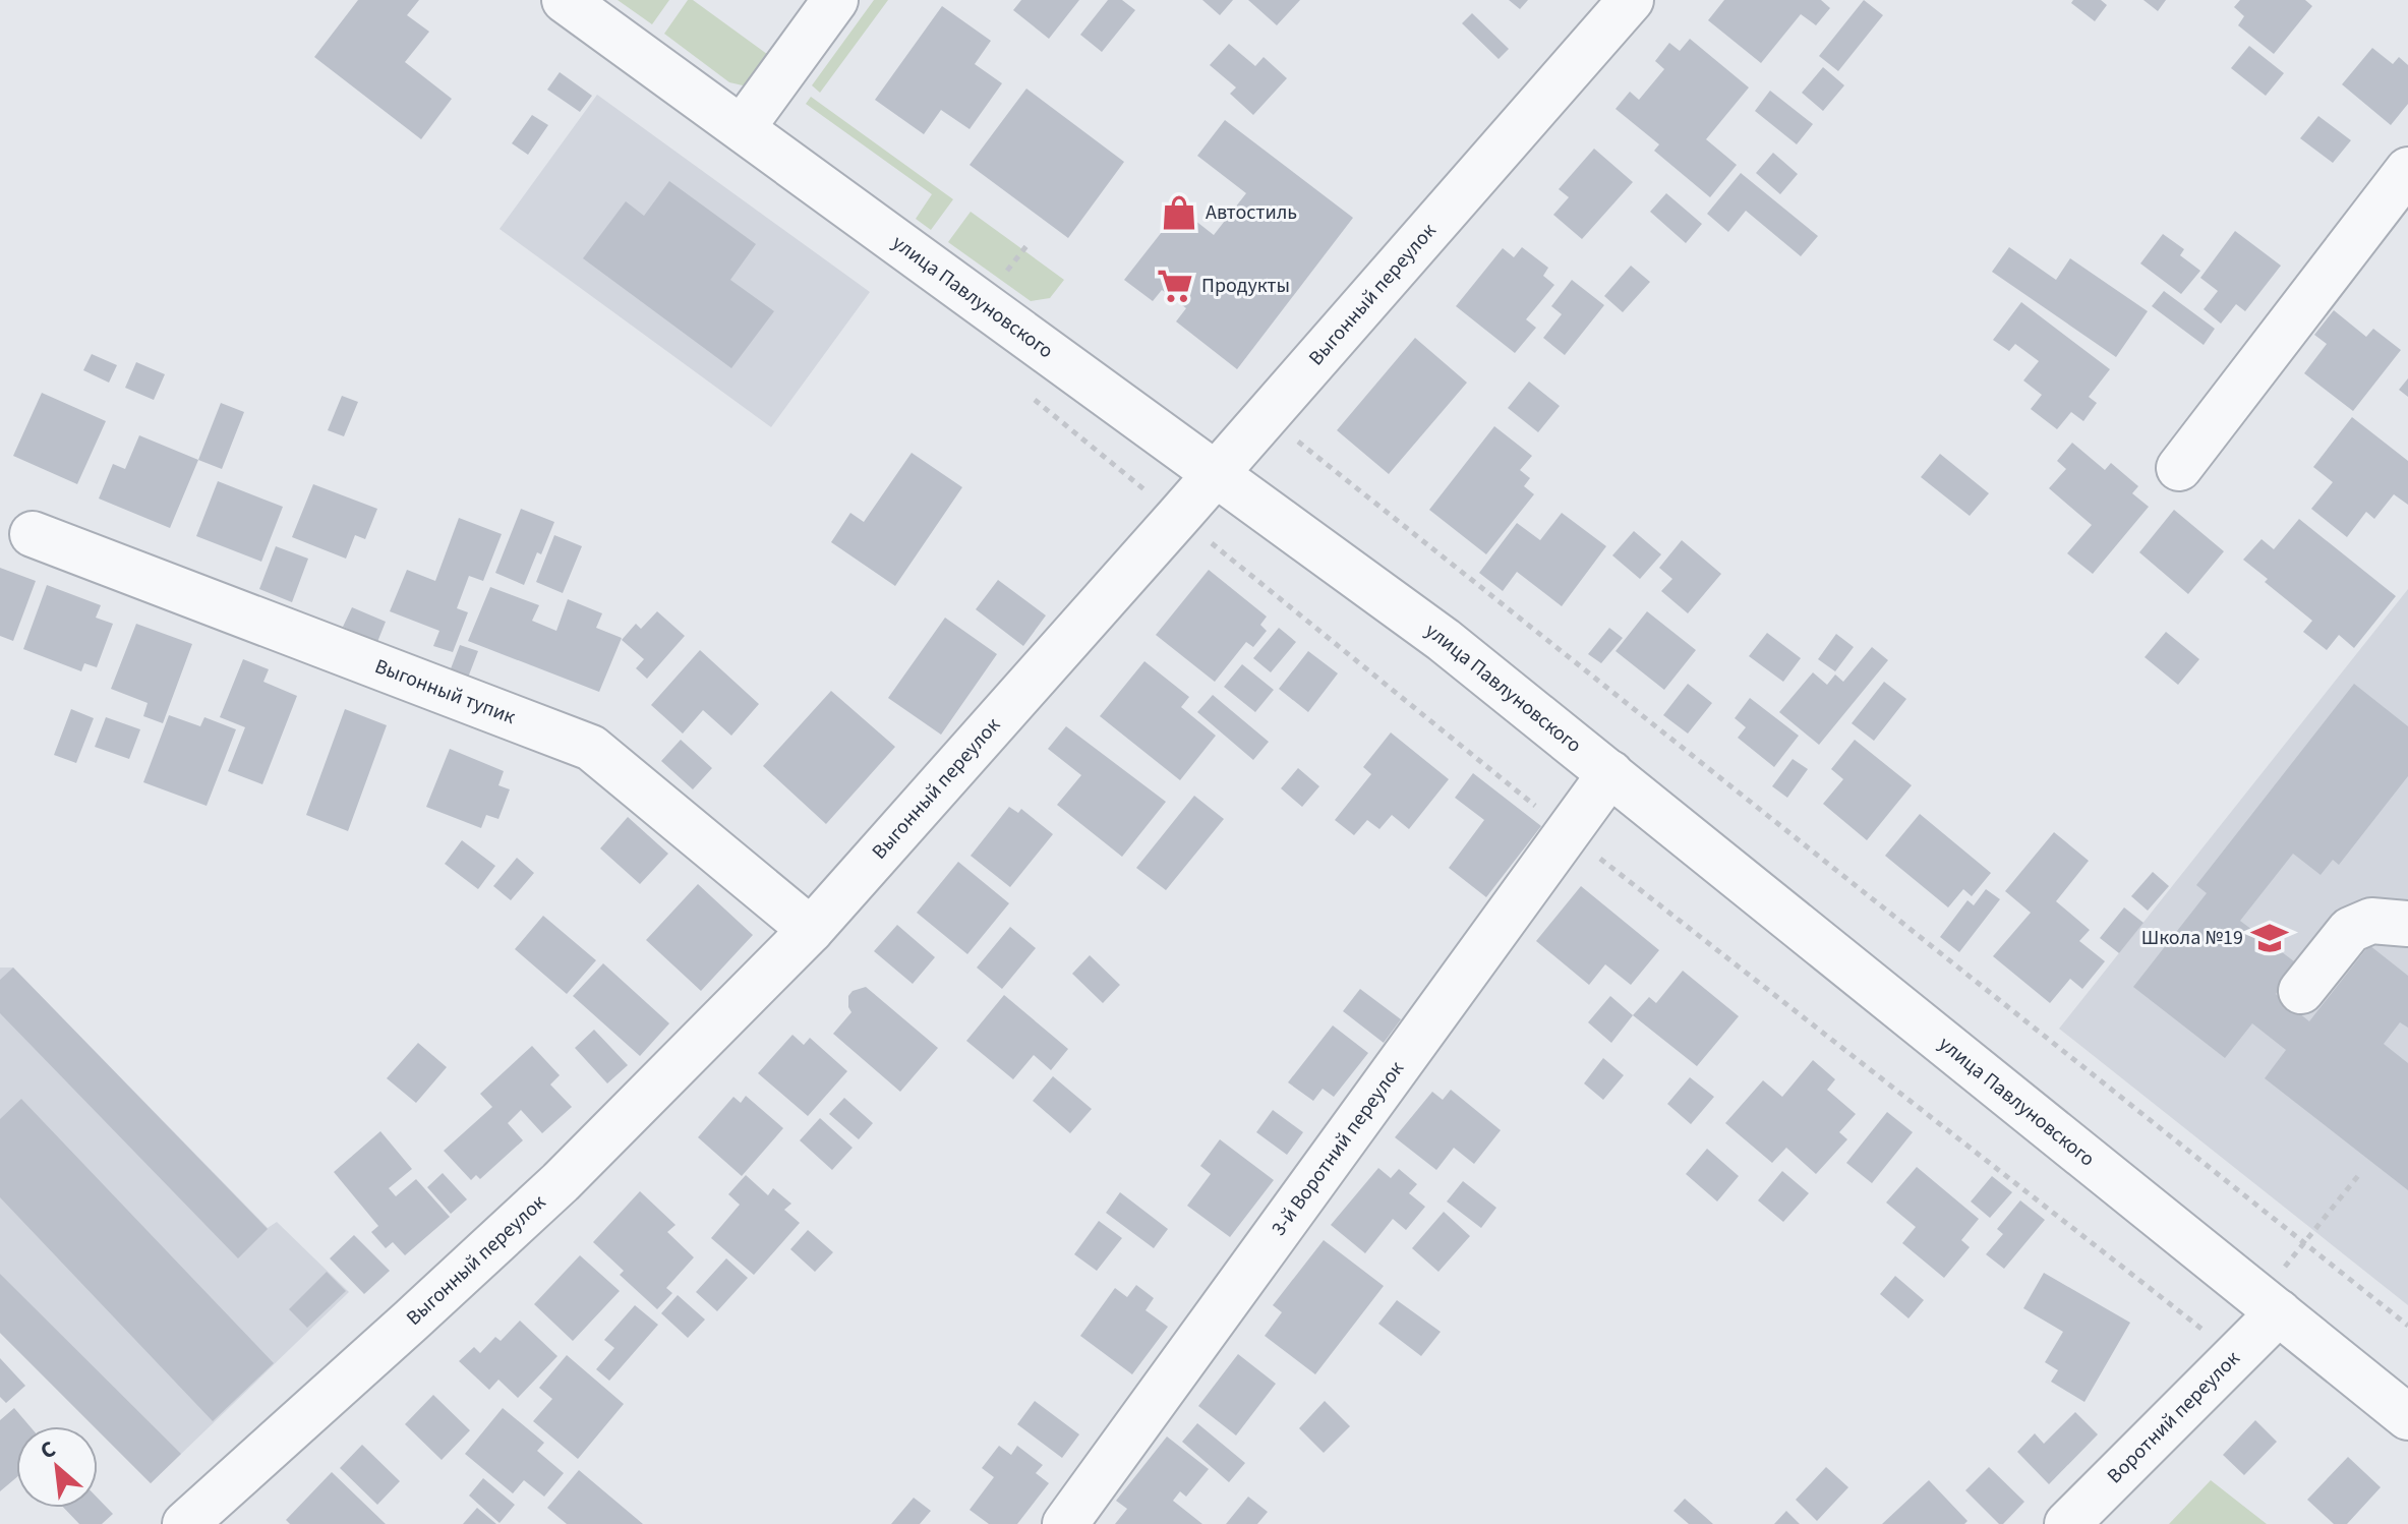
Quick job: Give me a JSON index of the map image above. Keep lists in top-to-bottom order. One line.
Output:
{"streets":{"street":["Выгонный переулок","улица Павлуновского","Выгонный тупик","3-й Воротний переулок","Воротний переулок"]},"crossings":[["Выгонный переулок","улица Павлуновского"],["Выгонный переулок","Выгонный тупик"],["улица Павлуновского","3-й Воротний переулок"],["улица Павлуновского","Воротний переулок"]],"places":{"shop":["Автостиль"],"supermarket":["Продукты"],"school or university":["Школа №19"]},"north":"top left"}
